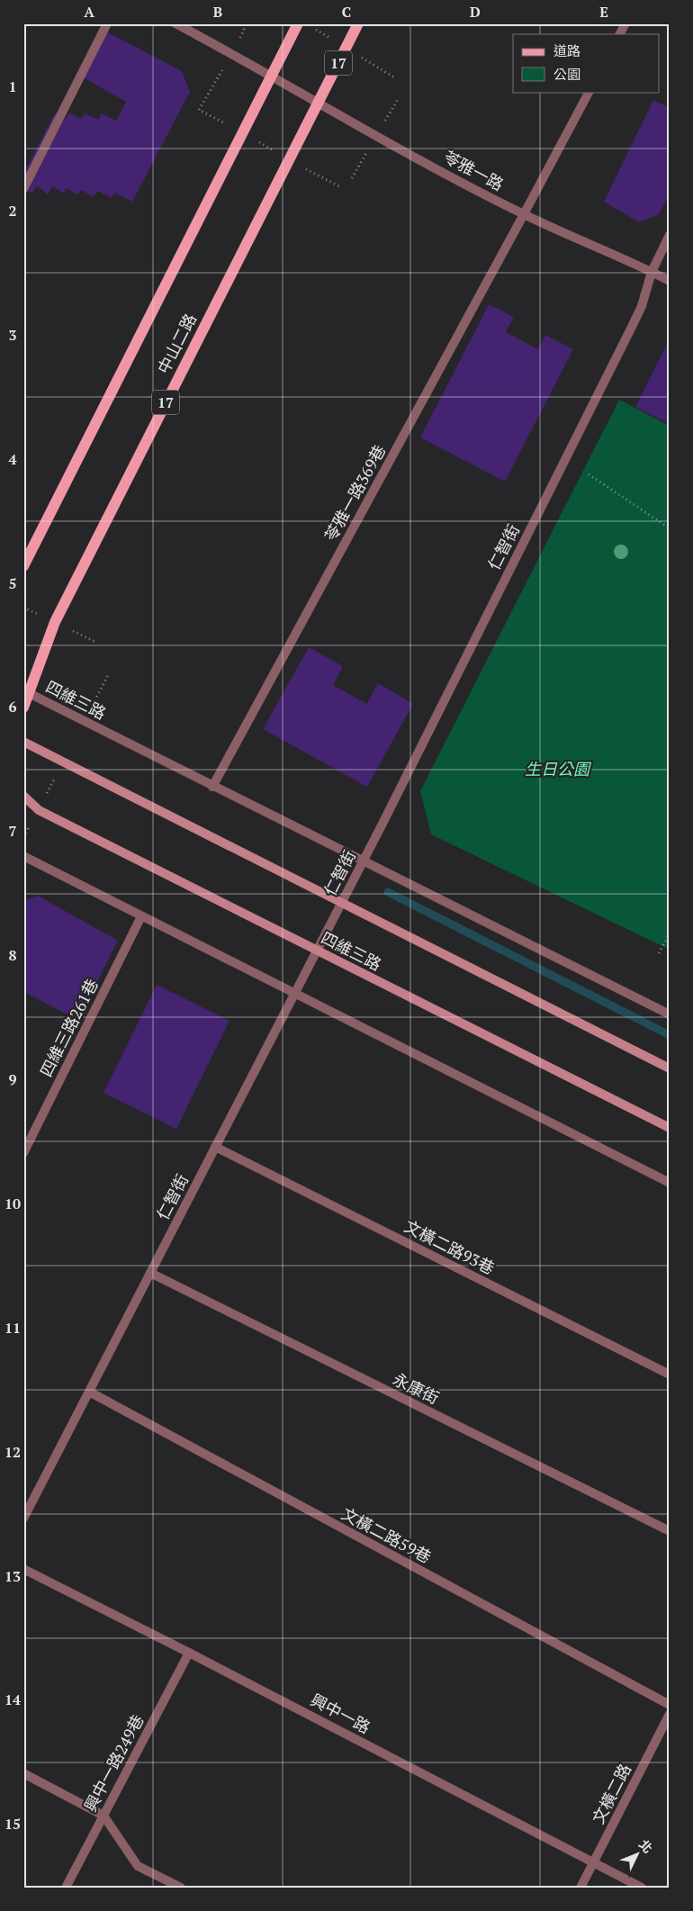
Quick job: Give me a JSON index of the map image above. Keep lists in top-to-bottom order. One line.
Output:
{"streets":{"main road":["17","中山二路","四維三路"],"street":["苓雅一路","苓雅一路369巷","仁智街","四維三路261巷","文橫二路93巷","永康街","文橫二路59巷","興中一路","興中一路249巷","文橫二路"]},"crossings":[["苓雅一路","中山二路"],["苓雅一路","苓雅一路369巷"],["苓雅一路","仁智街"],["中山二路","四維三路"],["苓雅一路369巷","四維三路"],["仁智街","四維三路"],["仁智街","文橫二路93巷"],["仁智街","永康街"],["仁智街","文橫二路59巷"],["興中一路","興中一路249巷"],["興中一路","文橫二路"]],"parks":["生日公園"],"legend":["道路","公園"],"north":"top right","grid":{"columns":["A","B","C","D","E"],"rows":["1","2","3","4","5","6","7","8","9","10","11","12","13","14","15"]}}
